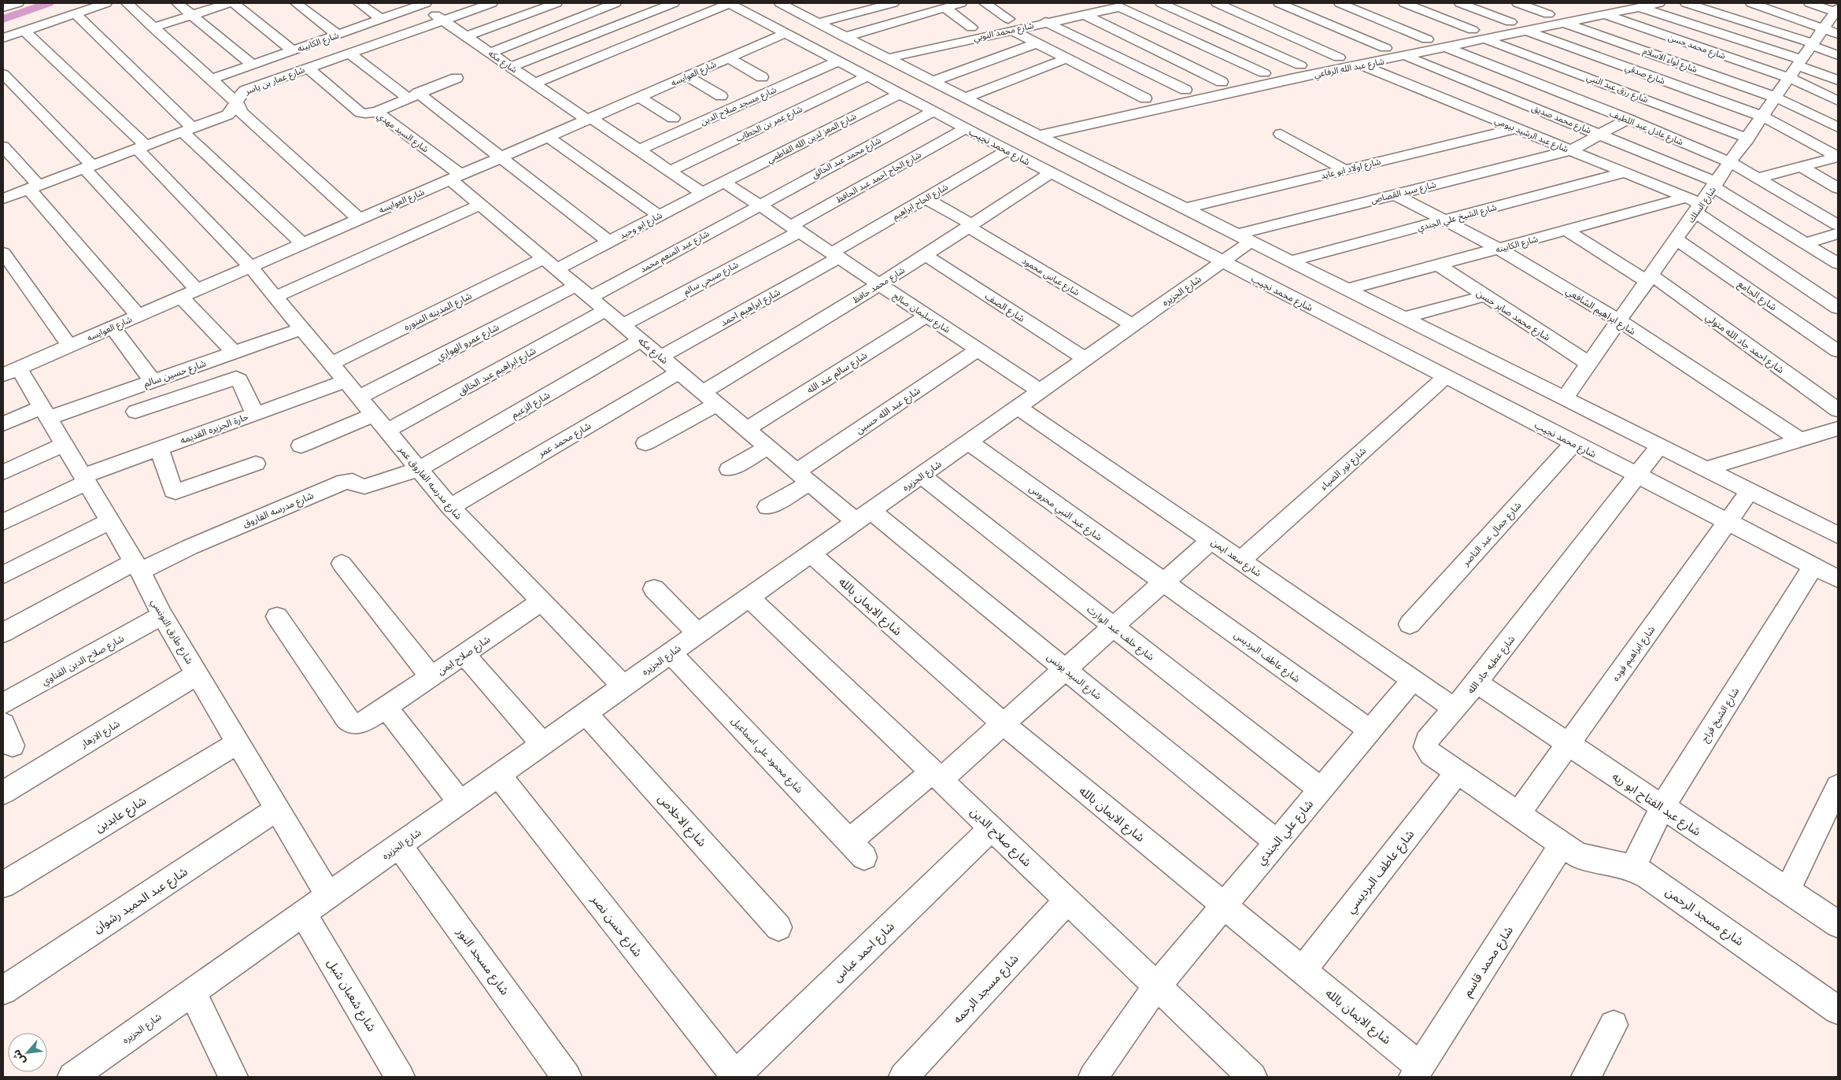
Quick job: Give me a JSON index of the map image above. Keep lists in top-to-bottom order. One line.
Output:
{"streets":{"street":["شارع محمد النوبي","شارع الكابينه","شارع محمد حسن","شارع لواء الاسلام","شارع مكه","شارع عبد الله الرفاعي","شارع العوايسه","شارع صدقي","شارع عمار بن ياسر","شارع رزق عبد النبي","شارع مسجد صلاح الدين","شارع محمد صديق","شارع عمر بن الخطاب","شارع عادل عبد اللطيف","شارع السيد مهدي","شارع عبد الرشيد بيومي","شارع المعز لدين الله الفاطمي","شارع محمد نجيب","شارع محمد عبد الخالق","شارع اولاد ابو عايد","شارع الحاج احمد عبد الحافظ","شارع سيد القصاص","شارع الحاج ابراهيم","شارع السلك","شارع الشيخ علي الجندي","شارع ابو وحيد","شارع عبد المنعم محمد","شارع عباس محمود","شارع صبحي سالم","شارع محمد حافظ","شارع الجزيره","شارع الجامع","شارع ابراهيم احمد","شارع الصف","شارع المدينه المنوره","شارع ابراهيم الشافعي","شارع سليمان صالح","شارع محمد صابر حسن","شارع عمرو الهواري","شارع احمد جاد الله متولي","شارع ابراهيم عبد الخالق","شارع سالم عبد الله","شارع حسين سالم","شارع الزعيم","شارع عبد الله حسين","حارة الجزيره القديمه","شارع محمد عمر","شارع نور الضياء","شارع مدرسه الفاروق عمر","شارع مدرسه الفاروق","شارع عبد النبي محروس","شارع جمال عبد الناصر","شارع سعد ايمن","شارع الايمان بالله","شارع طارق التونسي","شارع خلف عبد الوارث","شارع ابراهيم فوده","شارع صلاح ايمن","شارع عاطف البرديس","شارع صلاح الدين القناوي","شارع عطيه جاد الله","شارع السيد يونس","شارع الشيخ فراج","شارع الازهار","شارع محمود علي اسماعيل","شارع عبد الفتاح ابو ريه","شارع عابدين","شارع الاخلاص","شارع علي الجندي","شارع صلاح الدين","شارع عاطف البرديسي","شارع عبد الحميد رشوان","شارع مسجد الرحمن","شارع حسن نصر","شارع احمد عباس","شارع مسجد النور","شارع محمد قاسم","شارع مسجد الرحمه","شارع شعبان شبل"]},"crossings":[["شارع محمد النوبي","شارع عبد الله الرفاعي"],["شارع محمد النوبي","شارع محمد نجيب"],["شارع الكابينه","شارع مكه"],["شارع الكابينه","شارع عبد الرشيد بيومي"],["شارع الكابينه","شارع محمد نجيب"],["شارع الكابينه","شارع ابراهيم الشافعي"],["شارع الكابينه","شارع محمد صابر حسن"],["شارع الكابينه","شارع احمد جاد الله متولي"],["شارع محمد حسن","شارع عبد الله الرفاعي"],["شارع محمد حسن","شارع السلك"],["شارع لواء الاسلام","شارع عبد الله الرفاعي"],["شارع لواء الاسلام","شارع السلك"],["شارع مكه","شارع العوايسه"],["شارع مكه","شارع عمار بن ياسر"],["شارع مكه","شارع مسجد صلاح الدين"],["شارع مكه","شارع عمر بن الخطاب"],["شارع مكه","شارع السيد مهدي"],["شارع مكه","شارع ابو وحيد"],["شارع مكه","شارع عبد المنعم محمد"],["شارع مكه","شارع صبحي سالم"],["شارع مكه","شارع محمد حافظ"],["شارع مكه","شارع الجزيره"],["شارع مكه","شارع ابراهيم احمد"],["شارع مكه","شارع المدينه المنوره"],["شارع مكه","شارع عمرو الهواري"],["شارع مكه","شارع ابراهيم عبد الخالق"],["شارع مكه","شارع سالم عبد الله"],["شارع مكه","شارع الزعيم"],["شارع مكه","شارع عبد الله حسين"],["شارع مكه","شارع محمد عمر"],["شارع مكه","شارع السيد يونس"],["شارع عبد الله الرفاعي","شارع صدقي"],["شارع عبد الله الرفاعي","شارع رزق عبد النبي"],["شارع عبد الله الرفاعي","شارع محمد صديق"],["شارع عبد الله الرفاعي","شارع عادل عبد اللطيف"],["شارع عبد الله الرفاعي","شارع عبد الرشيد بيومي"],["شارع عبد الله الرفاعي","شارع محمد نجيب"],["شارع عبد الله الرفاعي","شارع الحاج ابراهيم"],["شارع العوايسه","شارع السيد مهدي"],["شارع العوايسه","شارع محمد نجيب"],["شارع العوايسه","شارع مدرسه الفاروق عمر"],["شارع العوايسه","شارع طارق التونسي"],["شارع صدقي","شارع السلك"],["شارع عمار بن ياسر","شارع السيد مهدي"],["شارع عمار بن ياسر","شارع مدرسه الفاروق عمر"],["شارع رزق عبد النبي","شارع السلك"],["شارع مسجد صلاح الدين","شارع محمد نجيب"],["شارع محمد صديق","شارع سيد القصاص"],["شارع محمد صديق","شارع السلك"],["شارع عمر بن الخطاب","شارع محمد نجيب"],["شارع عادل عبد اللطيف","شارع سيد القصاص"],["شارع عادل عبد اللطيف","شارع السلك"],["شارع عبد الرشيد بيومي","شارع اولاد ابو عايد"],["شارع عبد الرشيد بيومي","شارع سيد القصاص"],["شارع عبد الرشيد بيومي","شارع السلك"],["شارع عبد الرشيد بيومي","شارع الشيخ علي الجندي"],["شارع المعز لدين الله الفاطمي","شارع محمد نجيب"],["شارع المعز لدين الله الفاطمي","شارع ابو وحيد"],["شارع المعز لدين الله الفاطمي","شارع سليمان صالح"],["شارع محمد نجيب","شارع محمد عبد الخالق"],["شارع محمد نجيب","شارع اولاد ابو عايد"],["شارع محمد نجيب","شارع الحاج احمد عبد الحافظ"],["شارع محمد نجيب","شارع سيد القصاص"],["شارع محمد نجيب","شارع الحاج ابراهيم"],["شارع محمد نجيب","شارع السلك"],["شارع محمد نجيب","شارع الشيخ علي الجندي"],["شارع محمد نجيب","شارع محمد حافظ"],["شارع محمد نجيب","شارع الجزيره"],["شارع محمد نجيب","شارع نور الضياء"],["شارع محمد نجيب","شارع جمال عبد الناصر"],["شارع محمد نجيب","شارع ابراهيم فوده"],["شارع محمد نجيب","شارع عطيه جاد الله"],["شارع محمد نجيب","شارع الشيخ فراج"],["شارع محمد عبد الخالق","شارع عبد المنعم محمد"],["شارع محمد عبد الخالق","شارع سليمان صالح"],["شارع الحاج احمد عبد الحافظ","شارع صبحي سالم"],["شارع الحاج احمد عبد الحافظ","شارع سليمان صالح"],["شارع سيد القصاص","شارع الجزيره"],["شارع سيد القصاص","شارع ابراهيم الشافعي"],["شارع الحاج ابراهيم","شارع عباس محمود"],["شارع الحاج ابراهيم","شارع ابراهيم احمد"],["شارع الحاج ابراهيم","شارع سليمان صالح"],["شارع السلك","شارع الجامع"],["شارع السلك","شارع ابراهيم الشافعي"],["شارع السلك","شارع محمد صابر حسن"],["شارع السلك","شارع احمد جاد الله متولي"],["شارع الشيخ علي الجندي","شارع ابراهيم الشافعي"],["شارع ابو وحيد","شارع المدينه المنوره"],["شارع ابو وحيد","شارع سليمان صالح"],["شارع عبد المنعم محمد","شارع سليمان صالح"],["شارع عباس محمود","شارع محمد حافظ"],["شارع عباس محمود","شارع الجزيره"],["شارع صبحي سالم","شارع سليمان صالح"],["شارع محمد حافظ","شارع الصف"],["شارع محمد حافظ","شارع سليمان صالح"],["شارع الجزيره","شارع الصف"],["شارع الجزيره","شارع سليمان صالح"],["شارع الجزيره","شارع مدرسه الفاروق عمر"],["شارع الجزيره","شارع عبد النبي محروس"],["شارع الجزيره","شارع سعد ايمن"],["شارع الجزيره","شارع الايمان بالله"],["شارع الجزيره","شارع طارق التونسي"],["شارع الجزيره","شارع خلف عبد الوارث"],["شارع الجزيره","شارع السيد يونس"],["شارع الجزيره","شارع محمود علي اسماعيل"],["شارع الجزيره","شارع الاخلاص"],["شارع الجزيره","شارع صلاح الدين"],["شارع الجزيره","شارع حسن نصر"],["شارع الجزيره","شارع مسجد النور"],["شارع الجزيره","شارع شعبان شبل"],["شارع ابراهيم احمد","شارع سليمان صالح"],["شارع المدينه المنوره","شارع مدرسه الفاروق عمر"],["شارع سليمان صالح","شارع سالم عبد الله"],["شارع سليمان صالح","شارع عبد الله حسين"],["شارع عمرو الهواري","شارع مدرسه الفاروق عمر"],["شارع ابراهيم عبد الخالق","شارع مدرسه الفاروق عمر"],["شارع حسين سالم","شارع مدرسه الفاروق عمر"],["شارع حسين سالم","شارع طارق التونسي"],["شارع الزعيم","شارع مدرسه الفاروق عمر"],["شارع الزعيم","شارع مدرسه الفاروق"],["حارة الجزيره القديمه","شارع مدرسه الفاروق عمر"],["حارة الجزيره القديمه","شارع طارق التونسي"],["شارع محمد عمر","شارع مدرسه الفاروق عمر"],["شارع نور الضياء","شارع سعد ايمن"],["شارع مدرسه الفاروق عمر","شارع مدرسه الفاروق"],["شارع مدرسه الفاروق عمر","شارع صلاح ايمن"],["شارع مدرسه الفاروق","شارع طارق التونسي"],["شارع عبد النبي محروس","شارع عاطف البرديس"],["شارع سعد ايمن","شارع عطيه جاد الله"],["شارع سعد ايمن","شارع علي الجندي"],["شارع الايمان بالله","شارع علي الجندي"],["شارع الايمان بالله","شارع عاطف البرديسي"],["شارع الايمان بالله","شارع محمد قاسم"],["شارع طارق التونسي","شارع صلاح الدين القناوي"],["شارع طارق التونسي","شارع الازهار"],["شارع طارق التونسي","شارع عابدين"],["شارع طارق التونسي","شارع عبد الحميد رشوان"],["شارع خلف عبد الوارث","شارع علي الجندي"],["شارع ابراهيم فوده","شارع عطيه جاد الله"],["شارع ابراهيم فوده","شارع عبد الفتاح ابو ريه"],["شارع عاطف البرديس","شارع علي الجندي"],["شارع عطيه جاد الله","شارع عبد الفتاح ابو ريه"],["شارع عطيه جاد الله","شارع عاطف البرديسي"],["شارع عطيه جاد الله","شارع مسجد الرحمن"],["شارع عطيه جاد الله","شارع محمد قاسم"],["شارع السيد يونس","شارع علي الجندي"],["شارع الشيخ فراج","شارع عبد الفتاح ابو ريه"],["شارع الشيخ فراج","شارع مسجد الرحمن"],["شارع محمود علي اسماعيل","شارع صلاح الدين"],["شارع علي الجندي","شارع صلاح الدين"],["شارع صلاح الدين","شارع احمد عباس"],["شارع صلاح الدين","شارع مسجد الرحمه"],["شارع مسجد الرحمن","شارع محمد قاسم"],["شارع حسن نصر","شارع احمد عباس"]],"north":"bottom left"}
